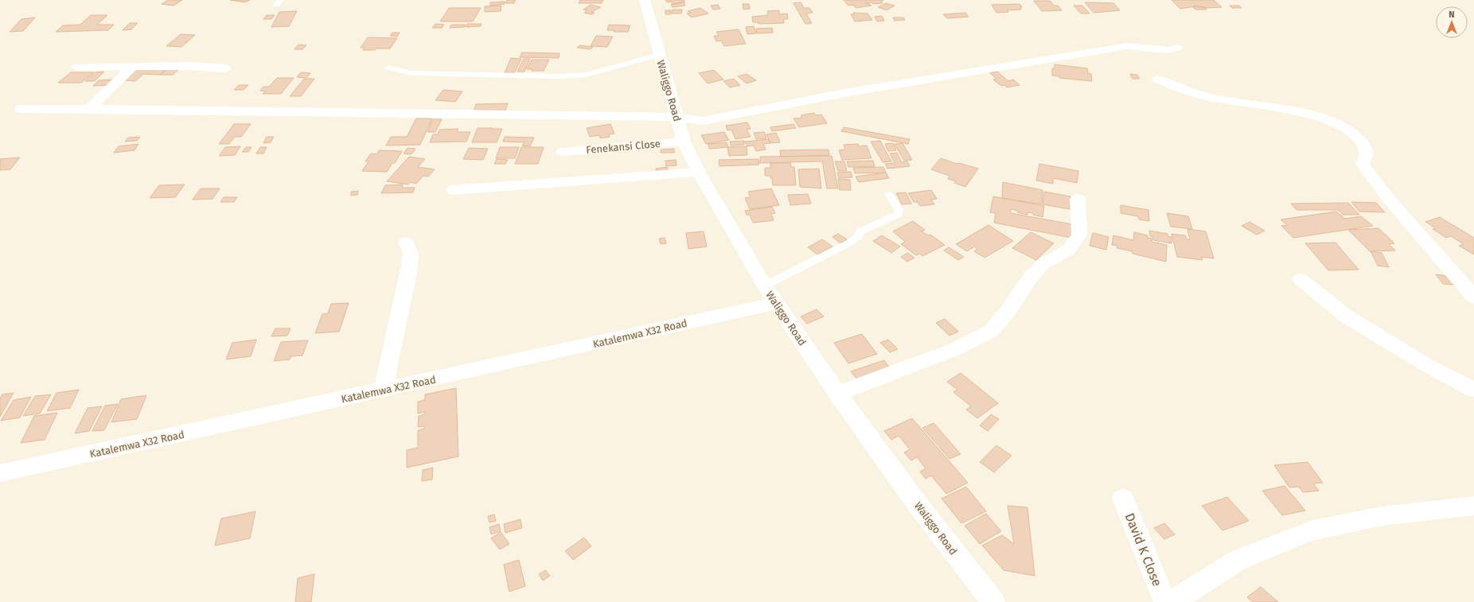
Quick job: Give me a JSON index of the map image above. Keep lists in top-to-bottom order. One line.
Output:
{"streets":{"street":["Waliggo Road","Fenekansi Close","Katalemwa X32 Road","David K Close"]},"crossings":[["Waliggo Road","Fenekansi Close"],["Waliggo Road","Katalemwa X32 Road"]],"north":"top"}
